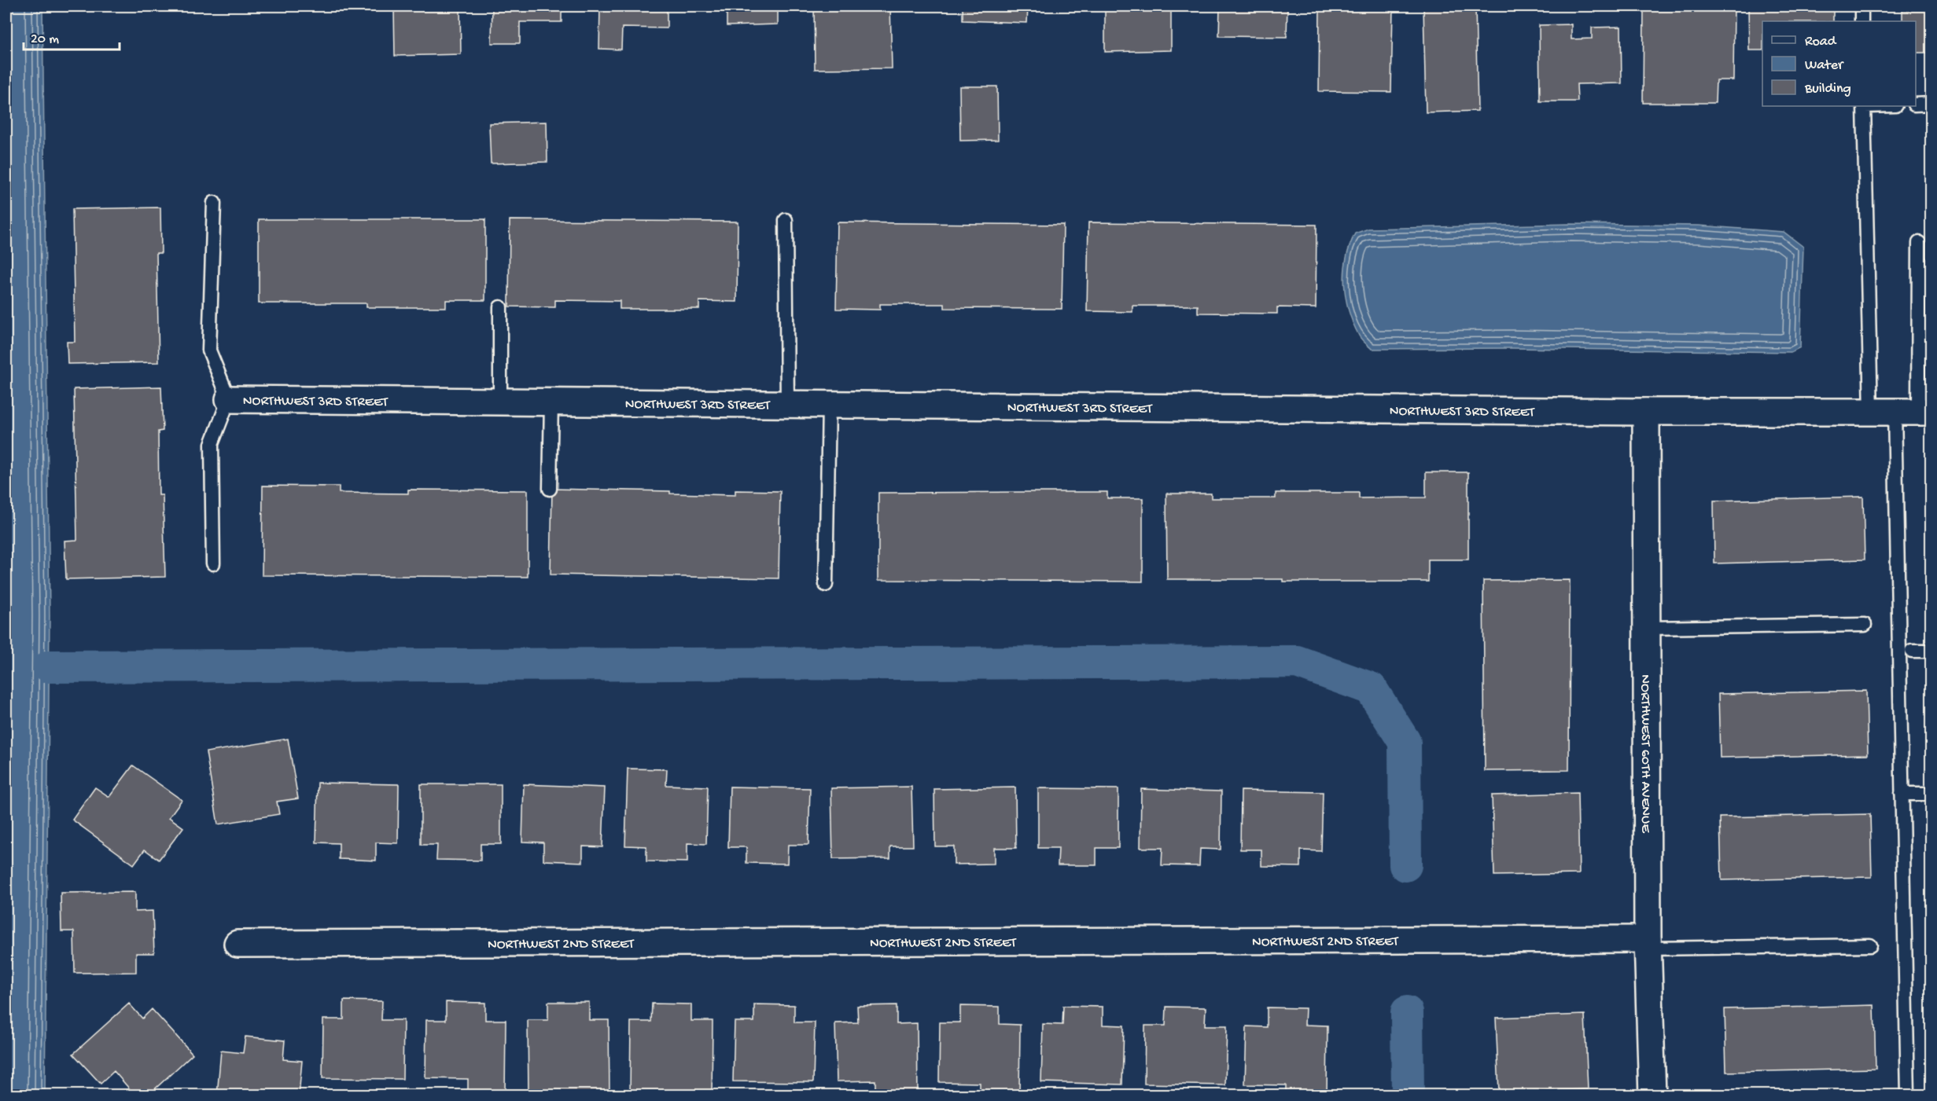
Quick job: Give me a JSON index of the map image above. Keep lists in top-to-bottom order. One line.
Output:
{"streets":{"street":["NORTHWEST 3RD STREET","NORTHWEST 60TH AVENUE","NORTHWEST 2ND STREET"]},"crossings":[["NORTHWEST 3RD STREET","NORTHWEST 60TH AVENUE"],["NORTHWEST 60TH AVENUE","NORTHWEST 2ND STREET"]],"legend":["Road","Water","Building"],"scale_bar":"20 m"}
